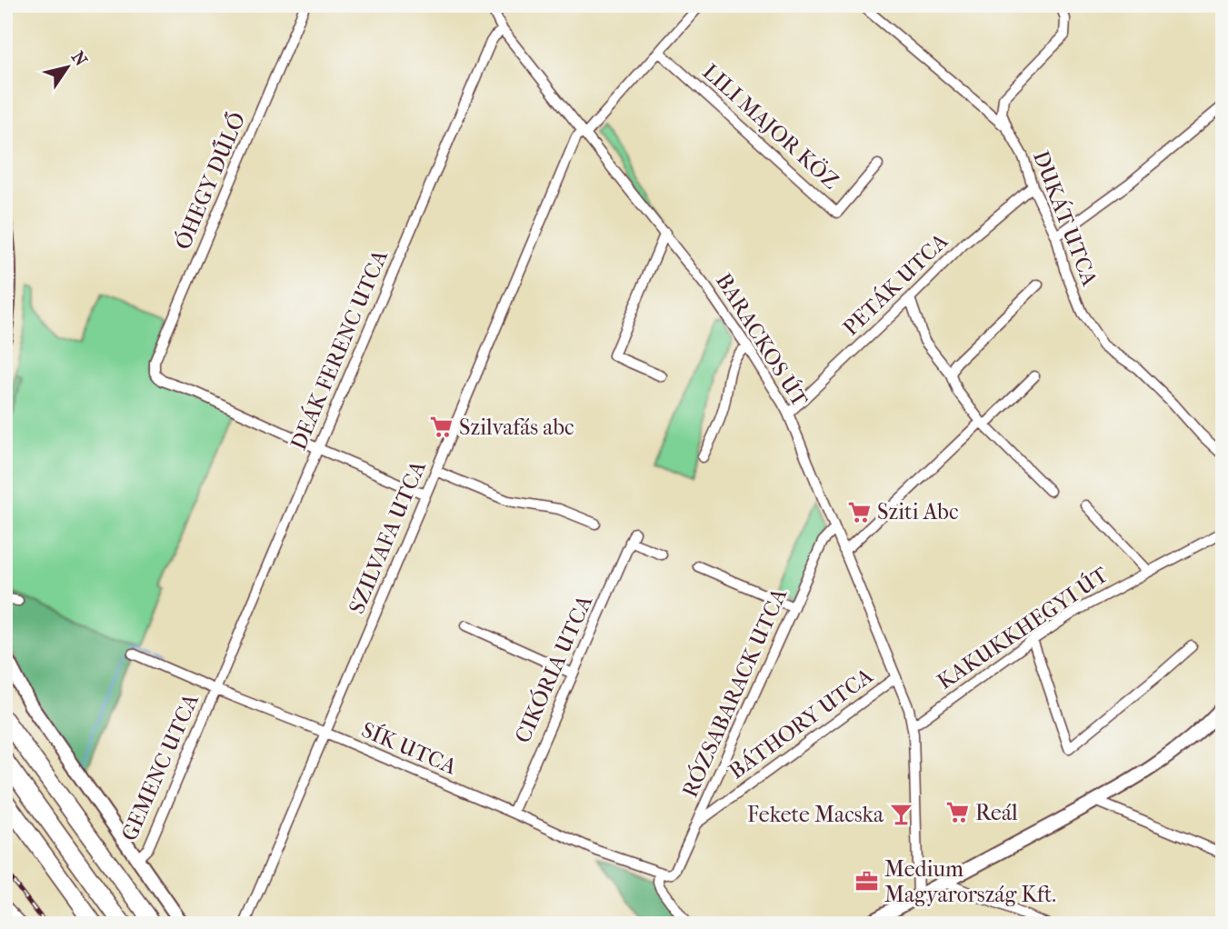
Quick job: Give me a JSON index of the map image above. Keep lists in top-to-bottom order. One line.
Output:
{"streets":{"street":["LILI MAJOR KÖZ","ÓHEGY DŰLŐ","DUKÁT UTCA","PETÁK UTCA","BARACKOS ÚT","DEÁK FERENC UTCA","SZILVAFA UTCA","KAKUKKHEGYI ÚT","CIKÓRIA UTCA","RÓZSABARACK UTCA","BÁTHORY UTCA","SÍK UTCA","GEMENC UTCA"]},"crossings":[["LILI MAJOR KÖZ","SZILVAFA UTCA"],["ÓHEGY DŰLŐ","DEÁK FERENC UTCA"],["DUKÁT UTCA","PETÁK UTCA"],["PETÁK UTCA","BARACKOS ÚT"],["BARACKOS ÚT","DEÁK FERENC UTCA"],["BARACKOS ÚT","SZILVAFA UTCA"],["BARACKOS ÚT","KAKUKKHEGYI ÚT"],["BARACKOS ÚT","RÓZSABARACK UTCA"],["BARACKOS ÚT","BÁTHORY UTCA"],["DEÁK FERENC UTCA","SÍK UTCA"],["DEÁK FERENC UTCA","GEMENC UTCA"],["SZILVAFA UTCA","SÍK UTCA"],["CIKÓRIA UTCA","SÍK UTCA"],["RÓZSABARACK UTCA","BÁTHORY UTCA"],["RÓZSABARACK UTCA","SÍK UTCA"],["SÍK UTCA","GEMENC UTCA"]],"places":{"supermarket":["Szilvafás abc","Sziti Abc","Reál"],"bar":["Fekete Macska"],"office":["Medium Magyarország Kft."]},"north":"top right"}
